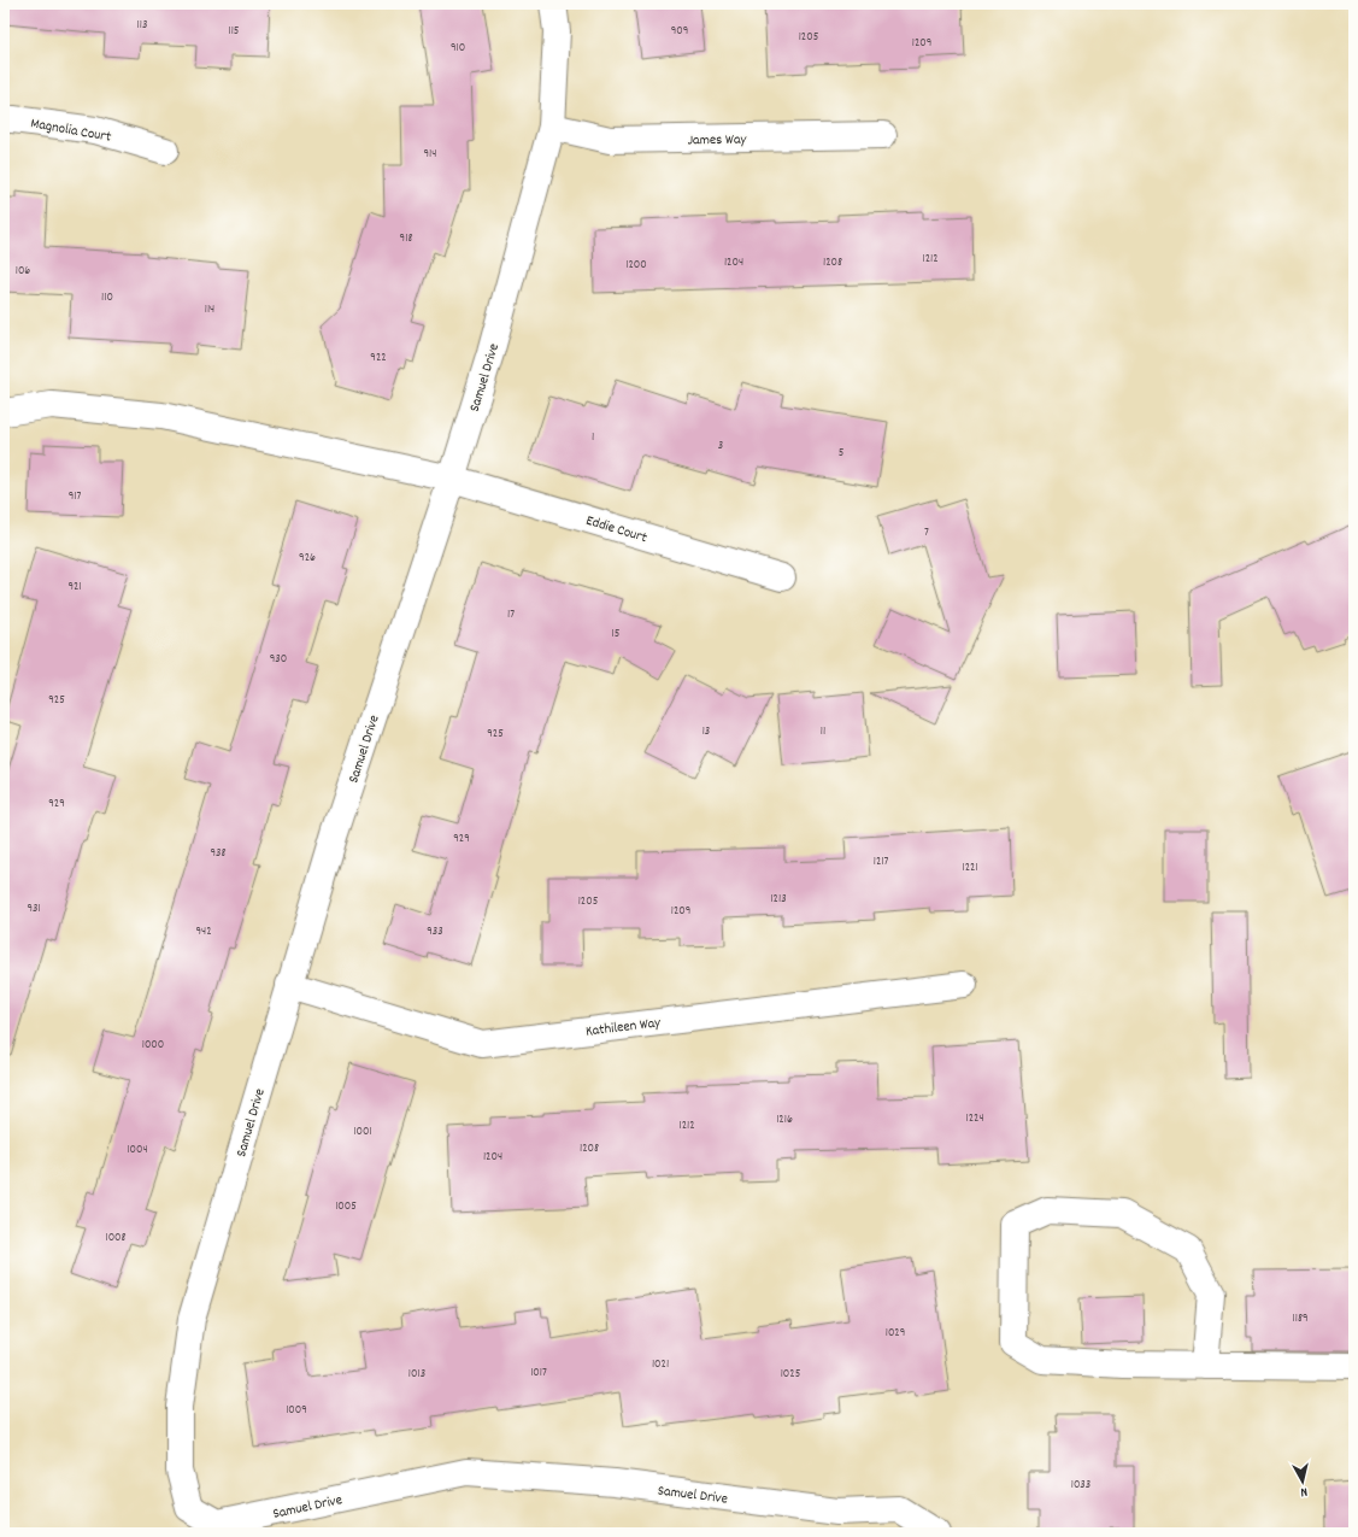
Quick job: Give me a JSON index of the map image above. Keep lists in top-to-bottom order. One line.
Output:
{"streets":{"street":["Magnolia Court","James Way","Samuel Drive","Eddie Court","Kathileen Way"]},"crossings":[["James Way","Samuel Drive"],["Samuel Drive","Eddie Court"],["Samuel Drive","Kathileen Way"]],"house_numbers":["113","115","909","1205","1209","910","914","918","1212","1204","1208","1200","106","110","114","922","1","3","5","917","7","926","921","17","15","930","925","13","11","925","929","929","938","1217","1221","1213","1205","931","1209","942","933","1000","1224","1216","1212","1001","1208","1004","1204","1005","1008","1189","1029","1021","1017","1013","1025","1009","1033"],"north":"bottom"}
